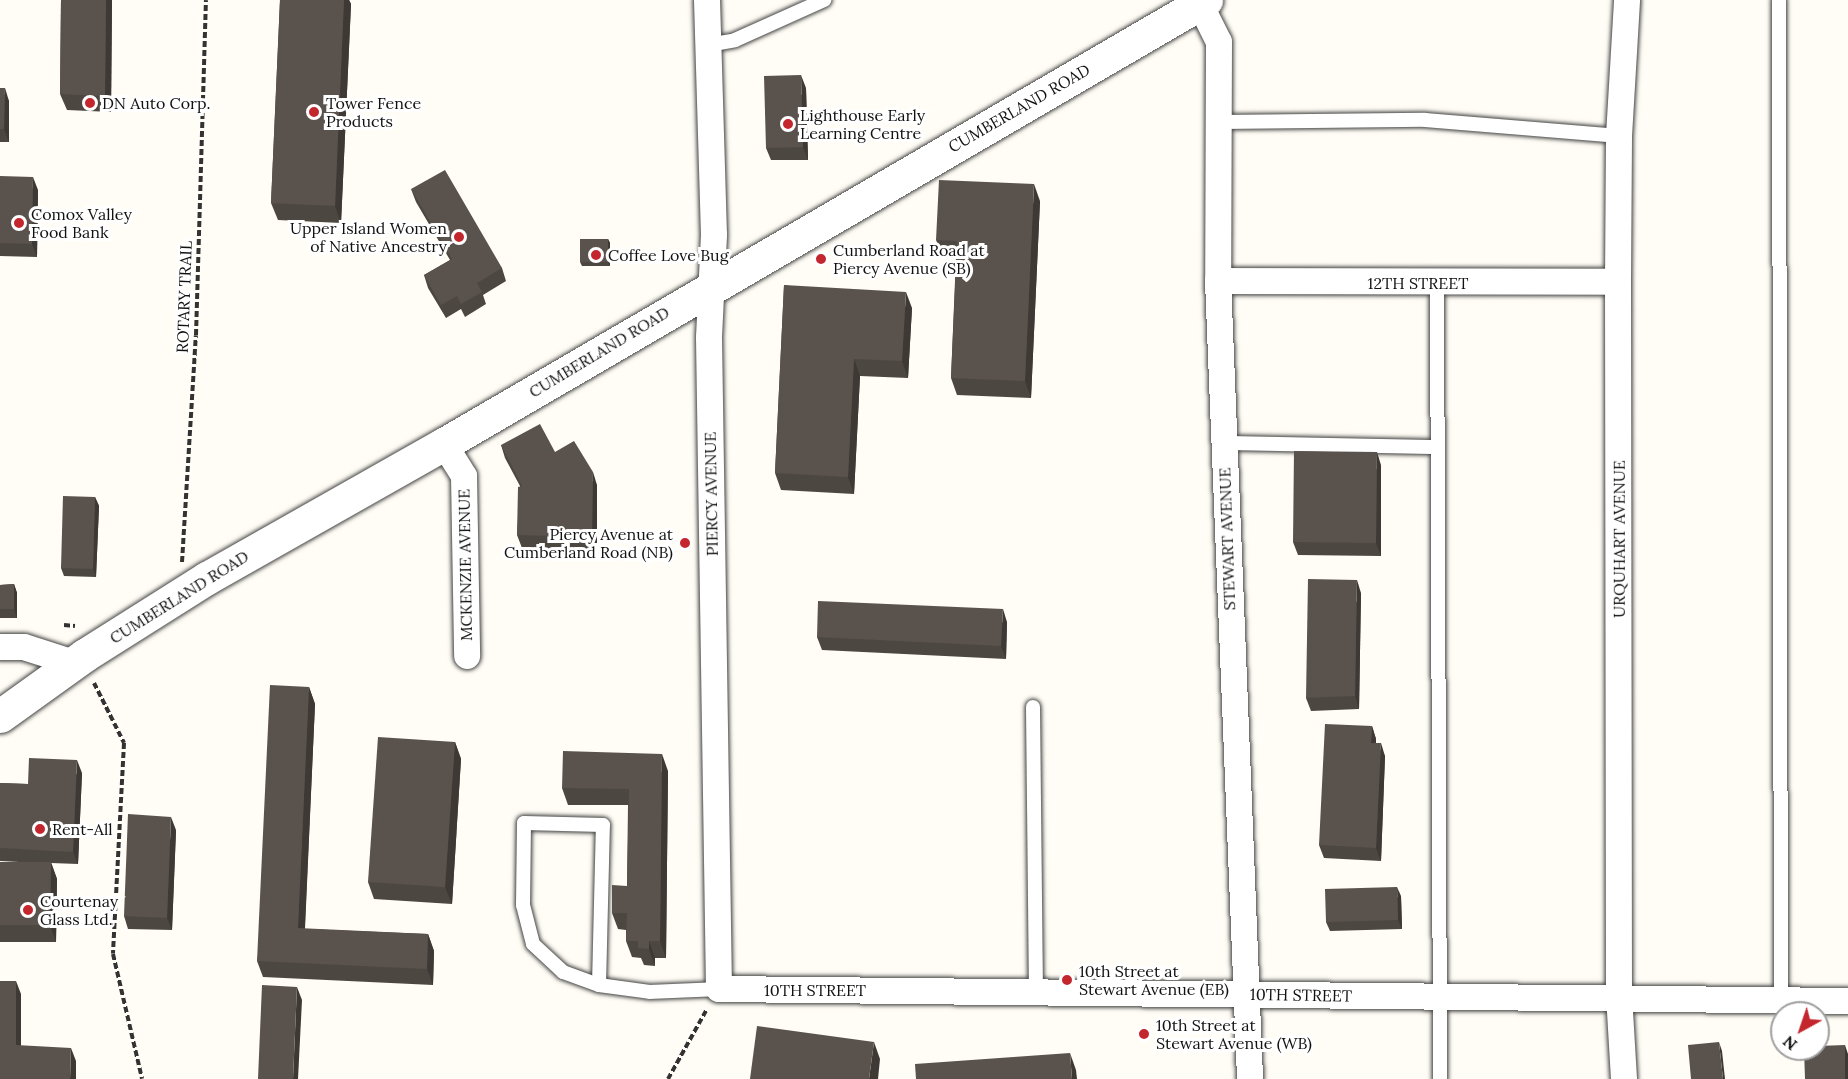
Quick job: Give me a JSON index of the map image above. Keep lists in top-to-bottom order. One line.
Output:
{"streets":{"street":["CUMBERLAND ROAD","12TH STREET","PIERCY AVENUE","STEWART AVENUE","URQUHART AVENUE","MCKENZIE AVENUE","10TH STREET"],"path":["ROTARY TRAIL"]},"crossings":[["CUMBERLAND ROAD","ROTARY TRAIL"],["CUMBERLAND ROAD","PIERCY AVENUE"],["CUMBERLAND ROAD","STEWART AVENUE"],["CUMBERLAND ROAD","MCKENZIE AVENUE"],["12TH STREET","STEWART AVENUE"],["12TH STREET","URQUHART AVENUE"],["PIERCY AVENUE","10TH STREET"],["STEWART AVENUE","10TH STREET"],["URQUHART AVENUE","10TH STREET"]],"places":["DN Auto Corp.","Tower Fence Products","Lighthouse Early Learning Centre","Comox Valley Food Bank","Upper Island Women of Native Ancestry","Coffee Love Bug","Cumberland Road at Piercy Avenue (SB)","Piercy Avenue at Cumberland Road (NB)","Rent-All","Courtenay Glass Ltd.","10th Street at Stewart Avenue (EB)","10th Street at Stewart Avenue (WB)"],"north":"bottom left"}
